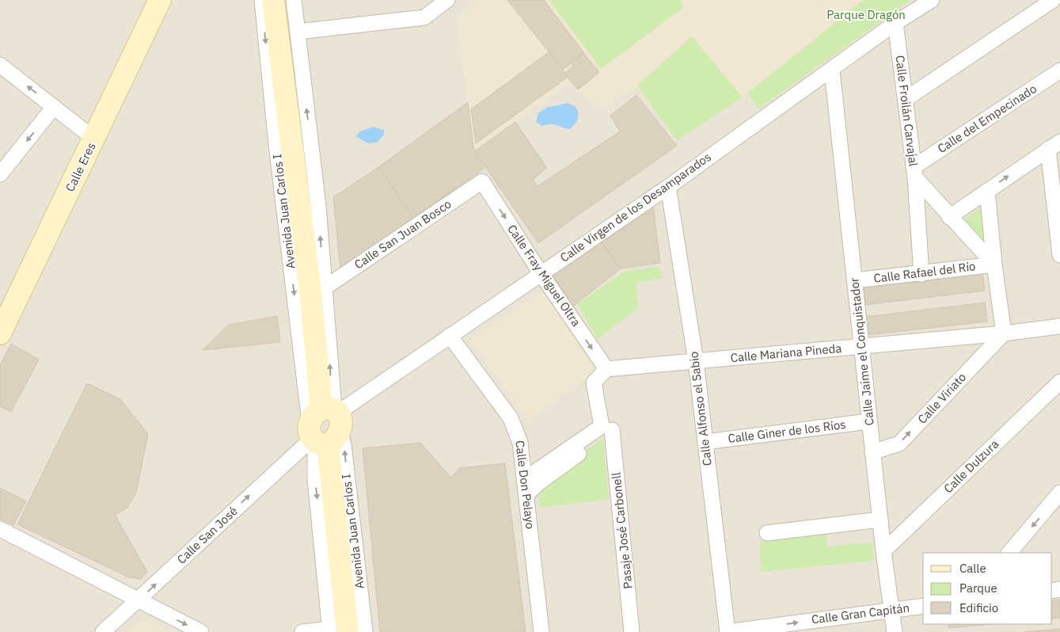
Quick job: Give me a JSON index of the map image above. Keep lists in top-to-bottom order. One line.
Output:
{"streets":{"main road":["Calle Eres","Avenida Juan Carlos I"],"street":["Calle Froilán Carvajal","Calle del Empecinado","Calle Virgen de los Desamparados","Calle San Juan Bosco","Calle Rafael del Río","Calle Fray Miguel Oltra","Calle Jaime el Conquistador","Calle Mariana Pineda","Calle Viriato","Calle Alfonso el Sabio","Calle Giner de los Ríos","Calle Dulzura","Calle Don Pelayo","Pasaje José Carbonell","Calle San José","Calle Gran Capitán"]},"crossings":[["Calle Froilán Carvajal","Calle del Empecinado"],["Calle Froilán Carvajal","Calle Virgen de los Desamparados"],["Calle Froilán Carvajal","Calle Rafael del Río"],["Calle Virgen de los Desamparados","Avenida Juan Carlos I"],["Calle Virgen de los Desamparados","Calle Fray Miguel Oltra"],["Calle Virgen de los Desamparados","Calle Jaime el Conquistador"],["Calle Virgen de los Desamparados","Calle Alfonso el Sabio"],["Calle Virgen de los Desamparados","Calle Don Pelayo"],["Calle Virgen de los Desamparados","Calle San José"],["Avenida Juan Carlos I","Calle San Juan Bosco"],["Avenida Juan Carlos I","Calle San José"],["Calle San Juan Bosco","Calle Fray Miguel Oltra"],["Calle Rafael del Río","Calle Jaime el Conquistador"],["Calle Fray Miguel Oltra","Calle Mariana Pineda"],["Calle Jaime el Conquistador","Calle Mariana Pineda"],["Calle Jaime el Conquistador","Calle Viriato"],["Calle Jaime el Conquistador","Calle Giner de los Ríos"],["Calle Jaime el Conquistador","Calle Dulzura"],["Calle Jaime el Conquistador","Calle Gran Capitán"],["Calle Mariana Pineda","Calle Viriato"],["Calle Mariana Pineda","Calle Alfonso el Sabio"],["Calle Alfonso el Sabio","Calle Giner de los Ríos"],["Calle Alfonso el Sabio","Calle Gran Capitán"],["Calle Don Pelayo","Pasaje José Carbonell"]],"one_way":["Calle Fray Miguel Oltra","Calle Viriato","Calle San José"],"parks":["Parque Dragón"],"legend":["Calle","Parque","Edificio"]}
